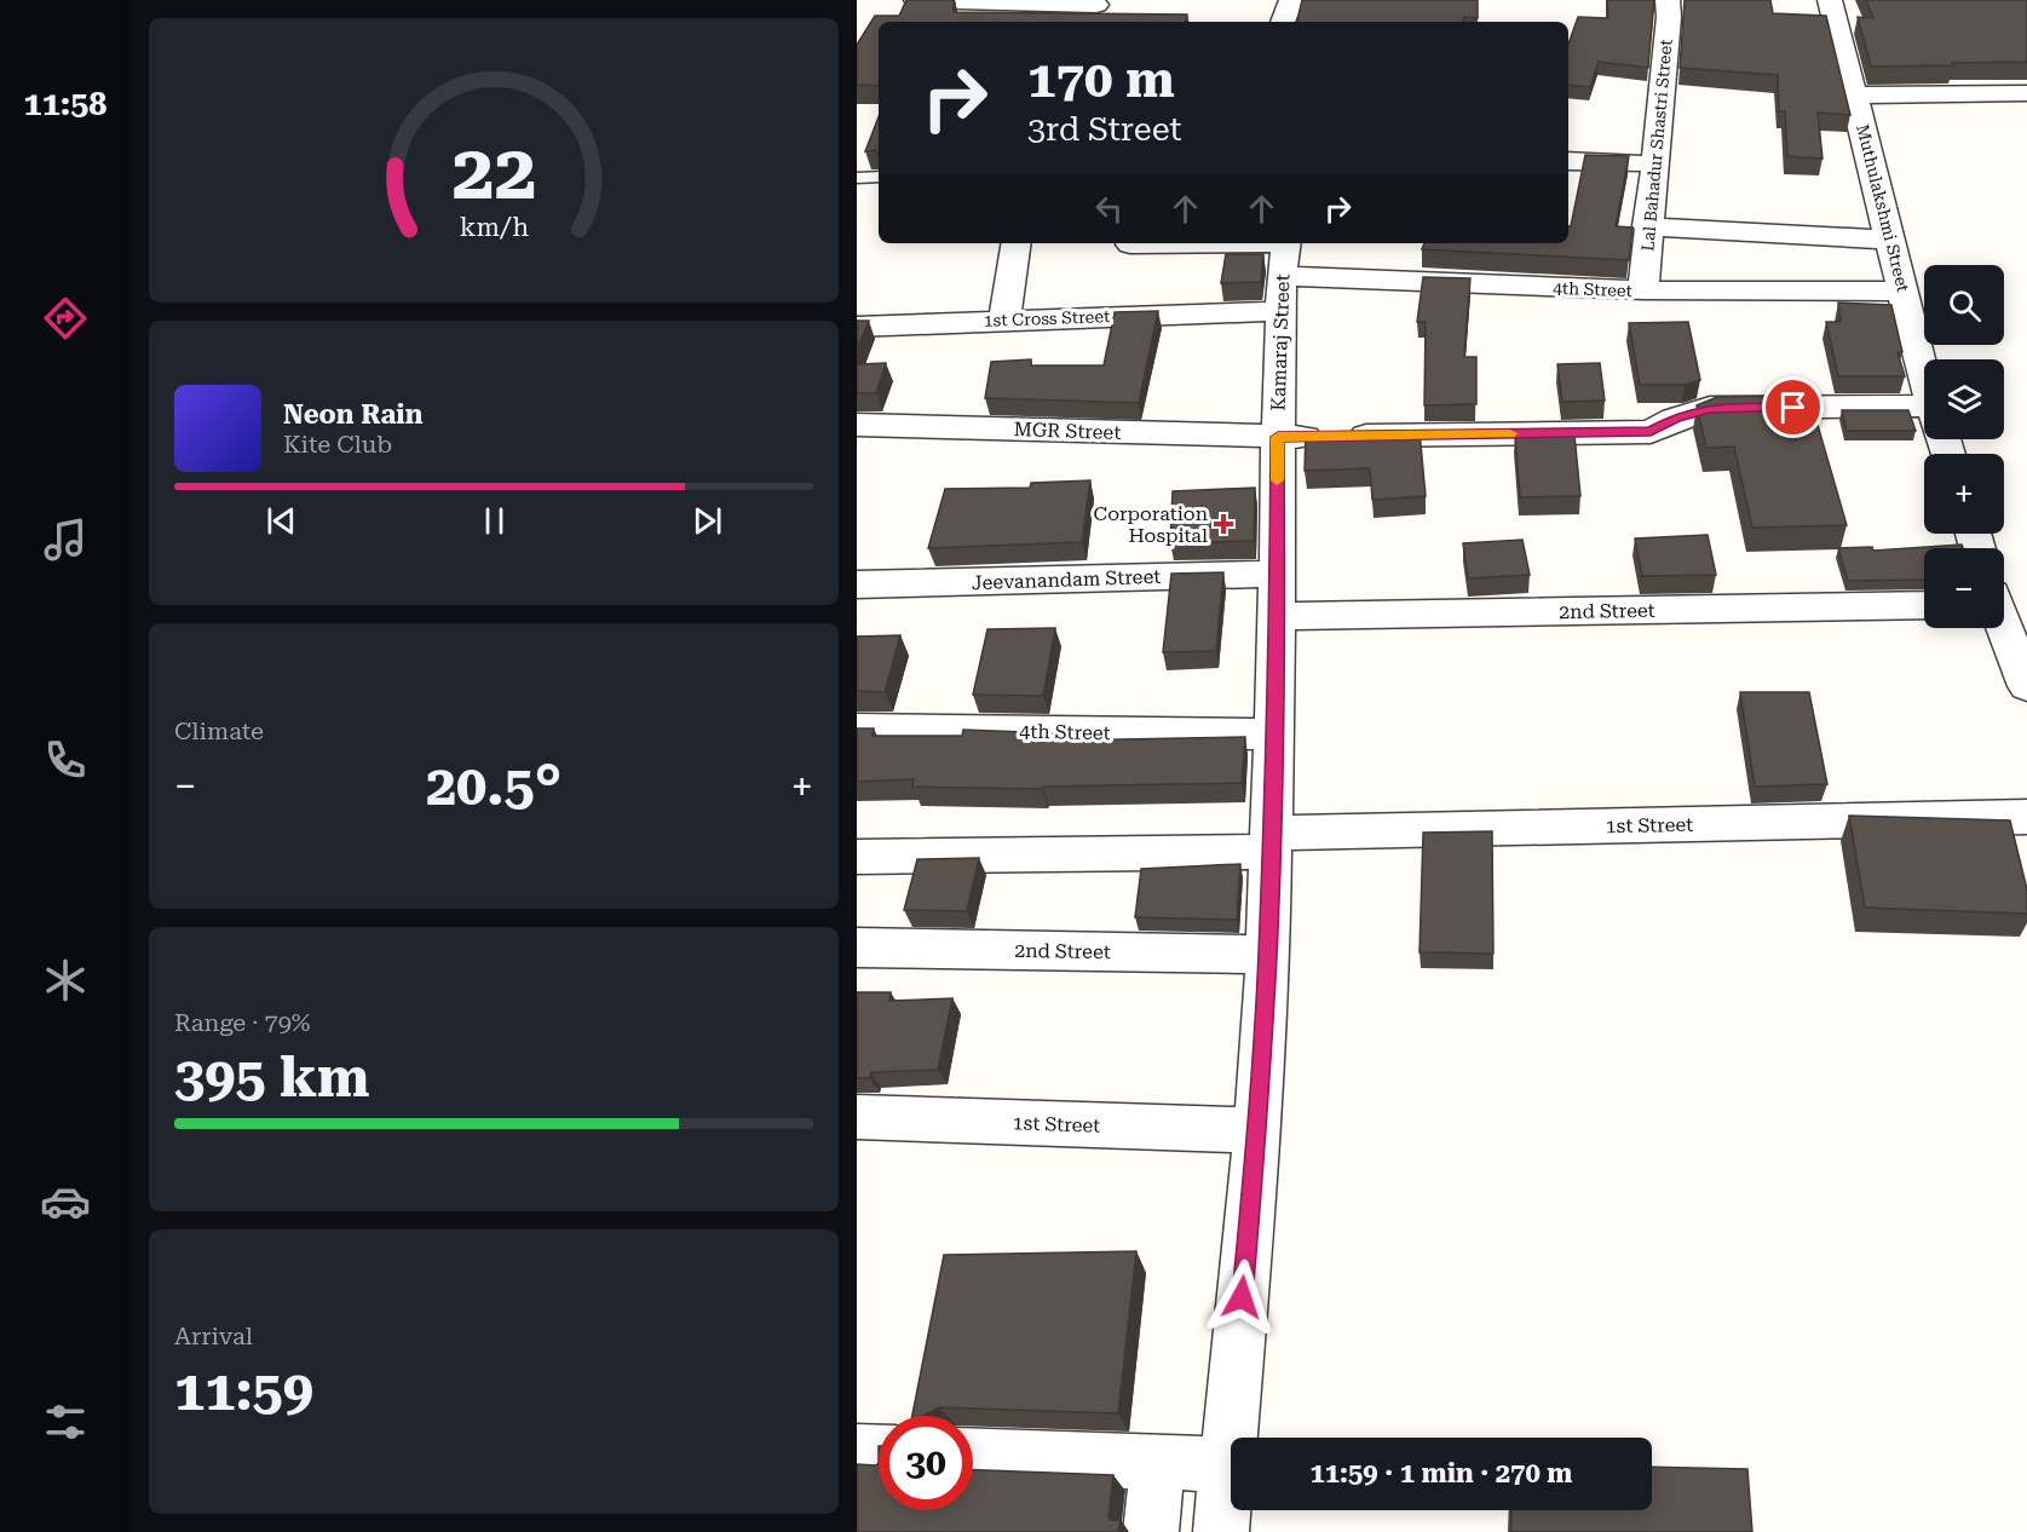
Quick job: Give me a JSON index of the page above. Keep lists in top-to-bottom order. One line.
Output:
{"streets":{"street":["Lal Bahadur Shastri Street","Muthulakshmi Street","4th Street","1st Cross Street","Kamaraj Street","MGR Street","Jeevanandam Street","2nd Street","1st Street"]},"crossings":[["Lal Bahadur Shastri Street","4th Street"],["Muthulakshmi Street","4th Street"],["4th Street","1st Cross Street"],["4th Street","Kamaraj Street"],["1st Cross Street","Kamaraj Street"],["Kamaraj Street","MGR Street"],["Kamaraj Street","Jeevanandam Street"],["Kamaraj Street","2nd Street"],["Kamaraj Street","1st Street"]],"places":{"health":["Corporation Hospital"]},"page":{"tabs":"11:58","turn":["170 m","3rd Street"],"map_buttons":["+","−"],"song":["Neon Rain","Kite Club"],"tile":["Climate",["Range · 79%","395 km"],["Arrival","11:59"]],"heat":["−","20.5°","+"],"limit":"30","trip":"11:59 · 1 min · 270 m","gauge":["22","km/h"]}}
